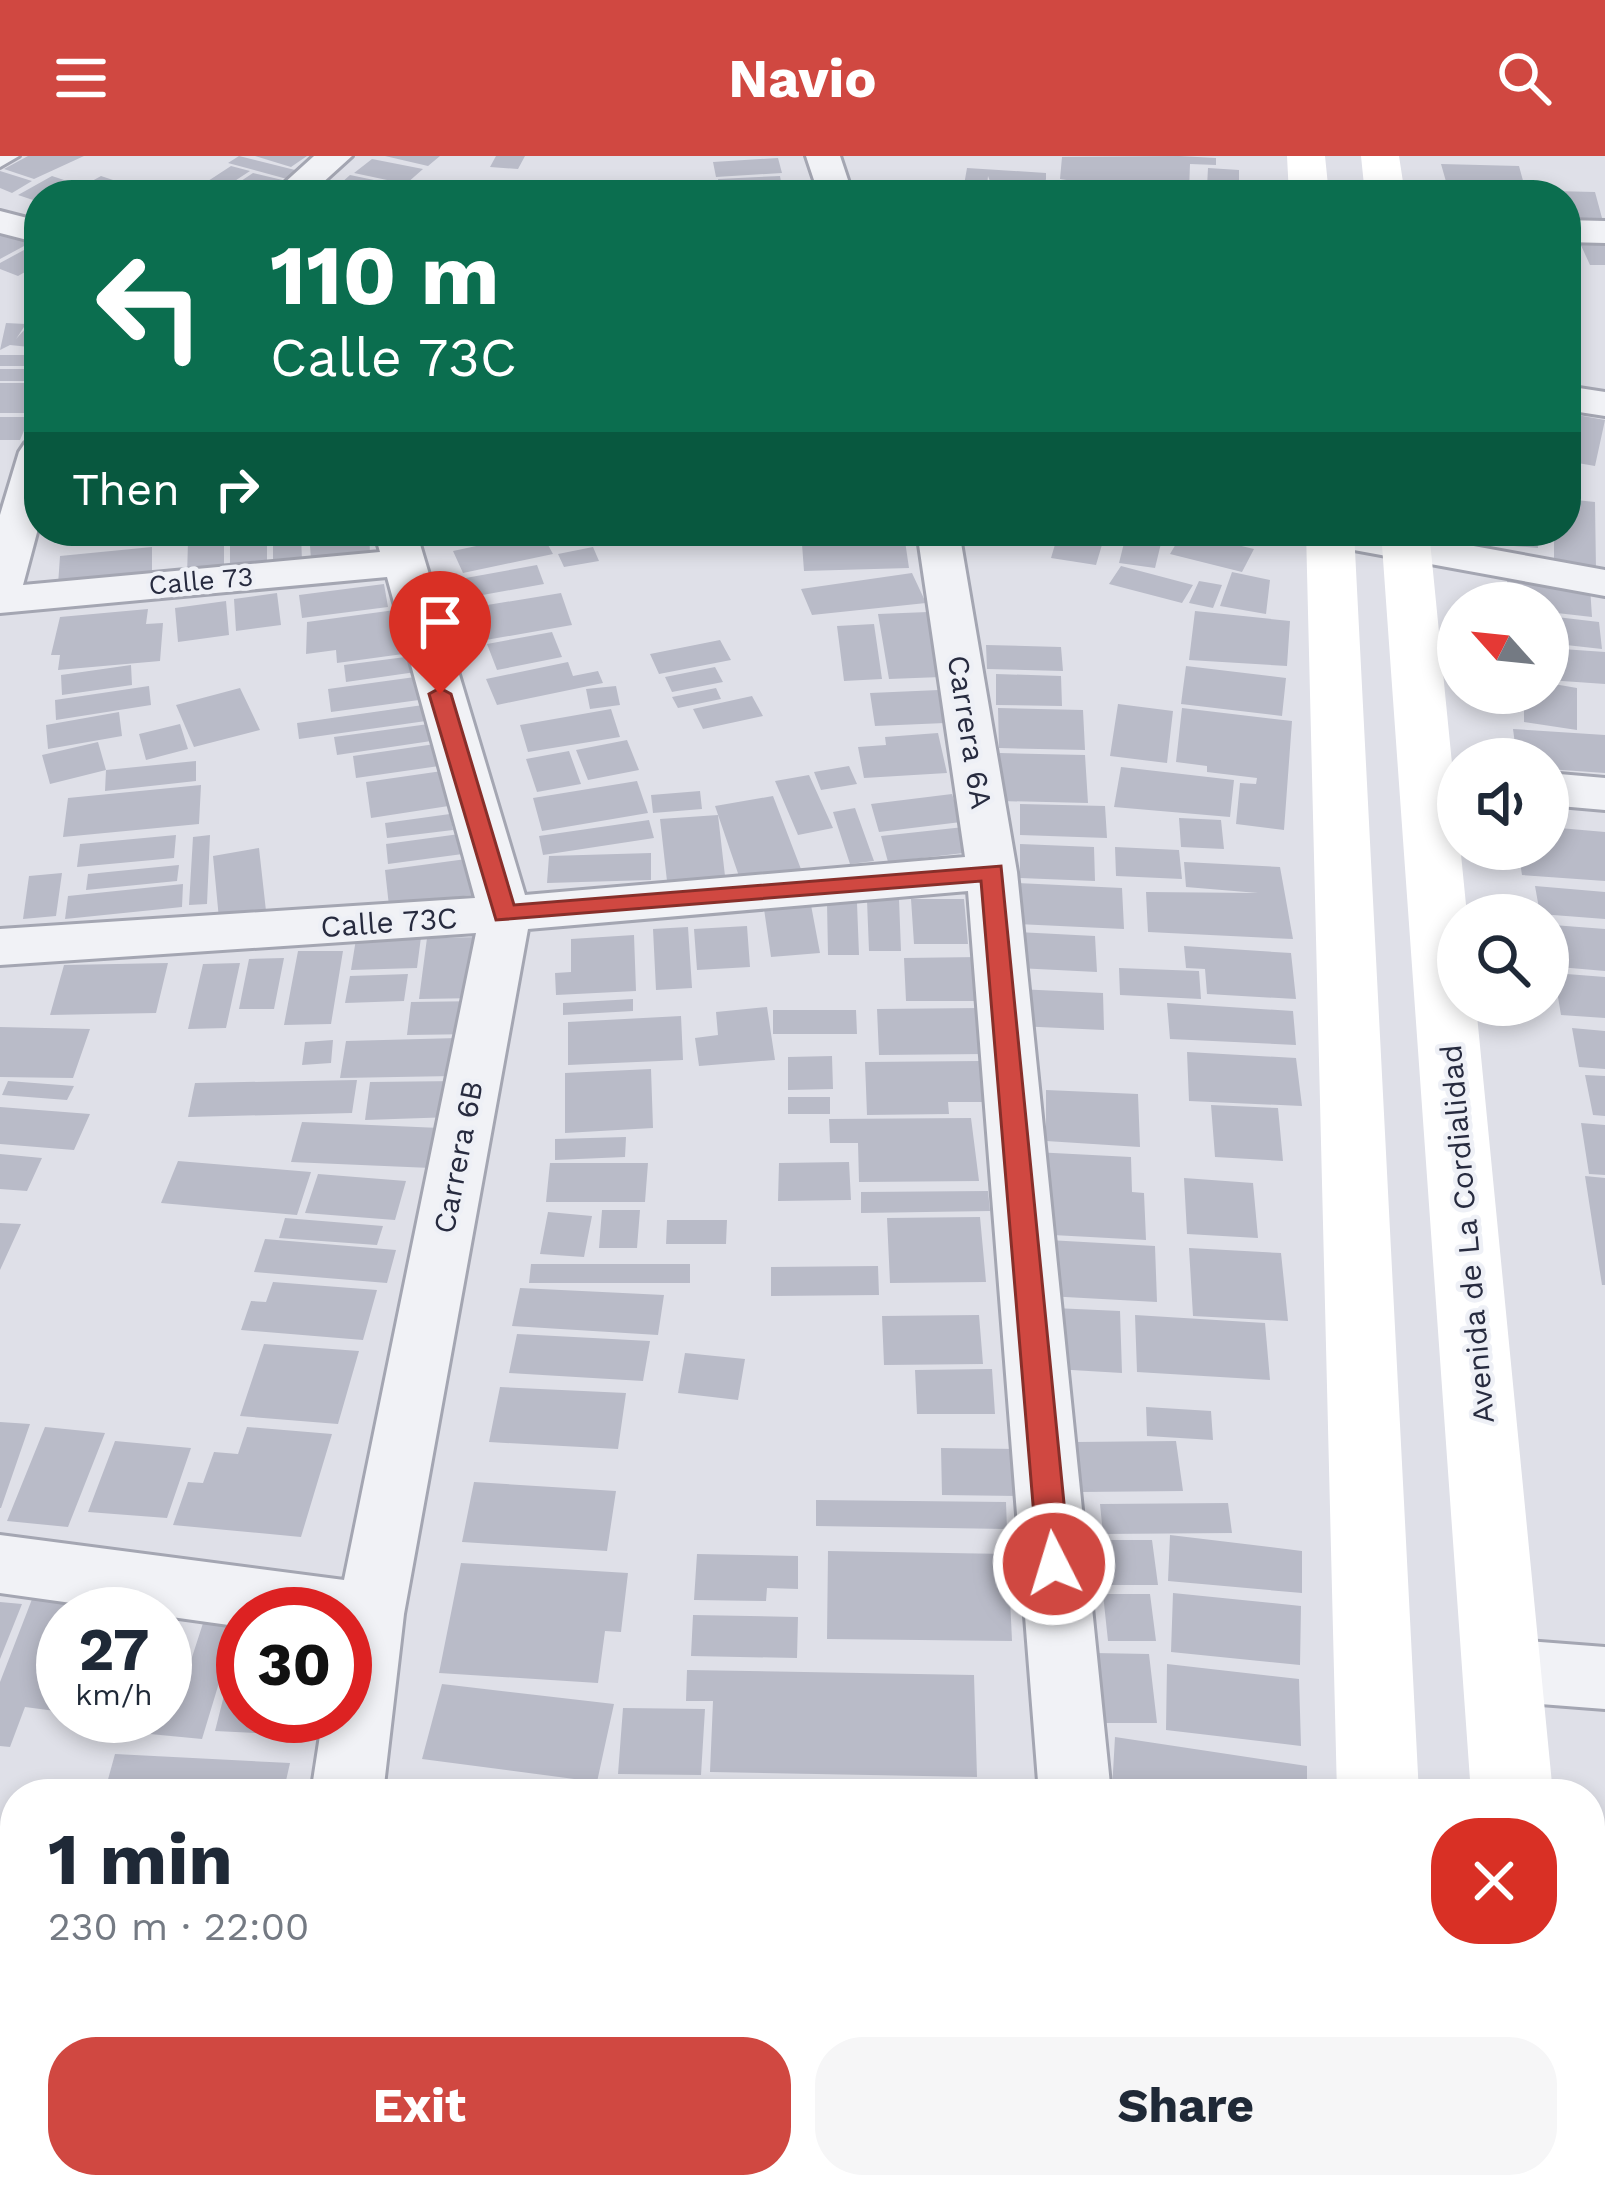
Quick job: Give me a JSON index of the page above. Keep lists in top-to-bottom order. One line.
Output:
{"streets":{"main road":["Avenida de La Cordialidad"],"street":["Calle 73","Carrera 6A","Calle 73C","Carrera 6B"]},"crossings":[["Calle 73","Carrera 6B"],["Carrera 6A","Calle 73C"],["Calle 73C","Carrera 6B"]],"north":"top left","page":{"header":"Navio","turn":["110 m","Calle 73C"],"then":"Then","speed":"27 km/h","limit":"30","heading":["1 min","230 m · 22:00"],"buttons":["Exit","Share"]}}
